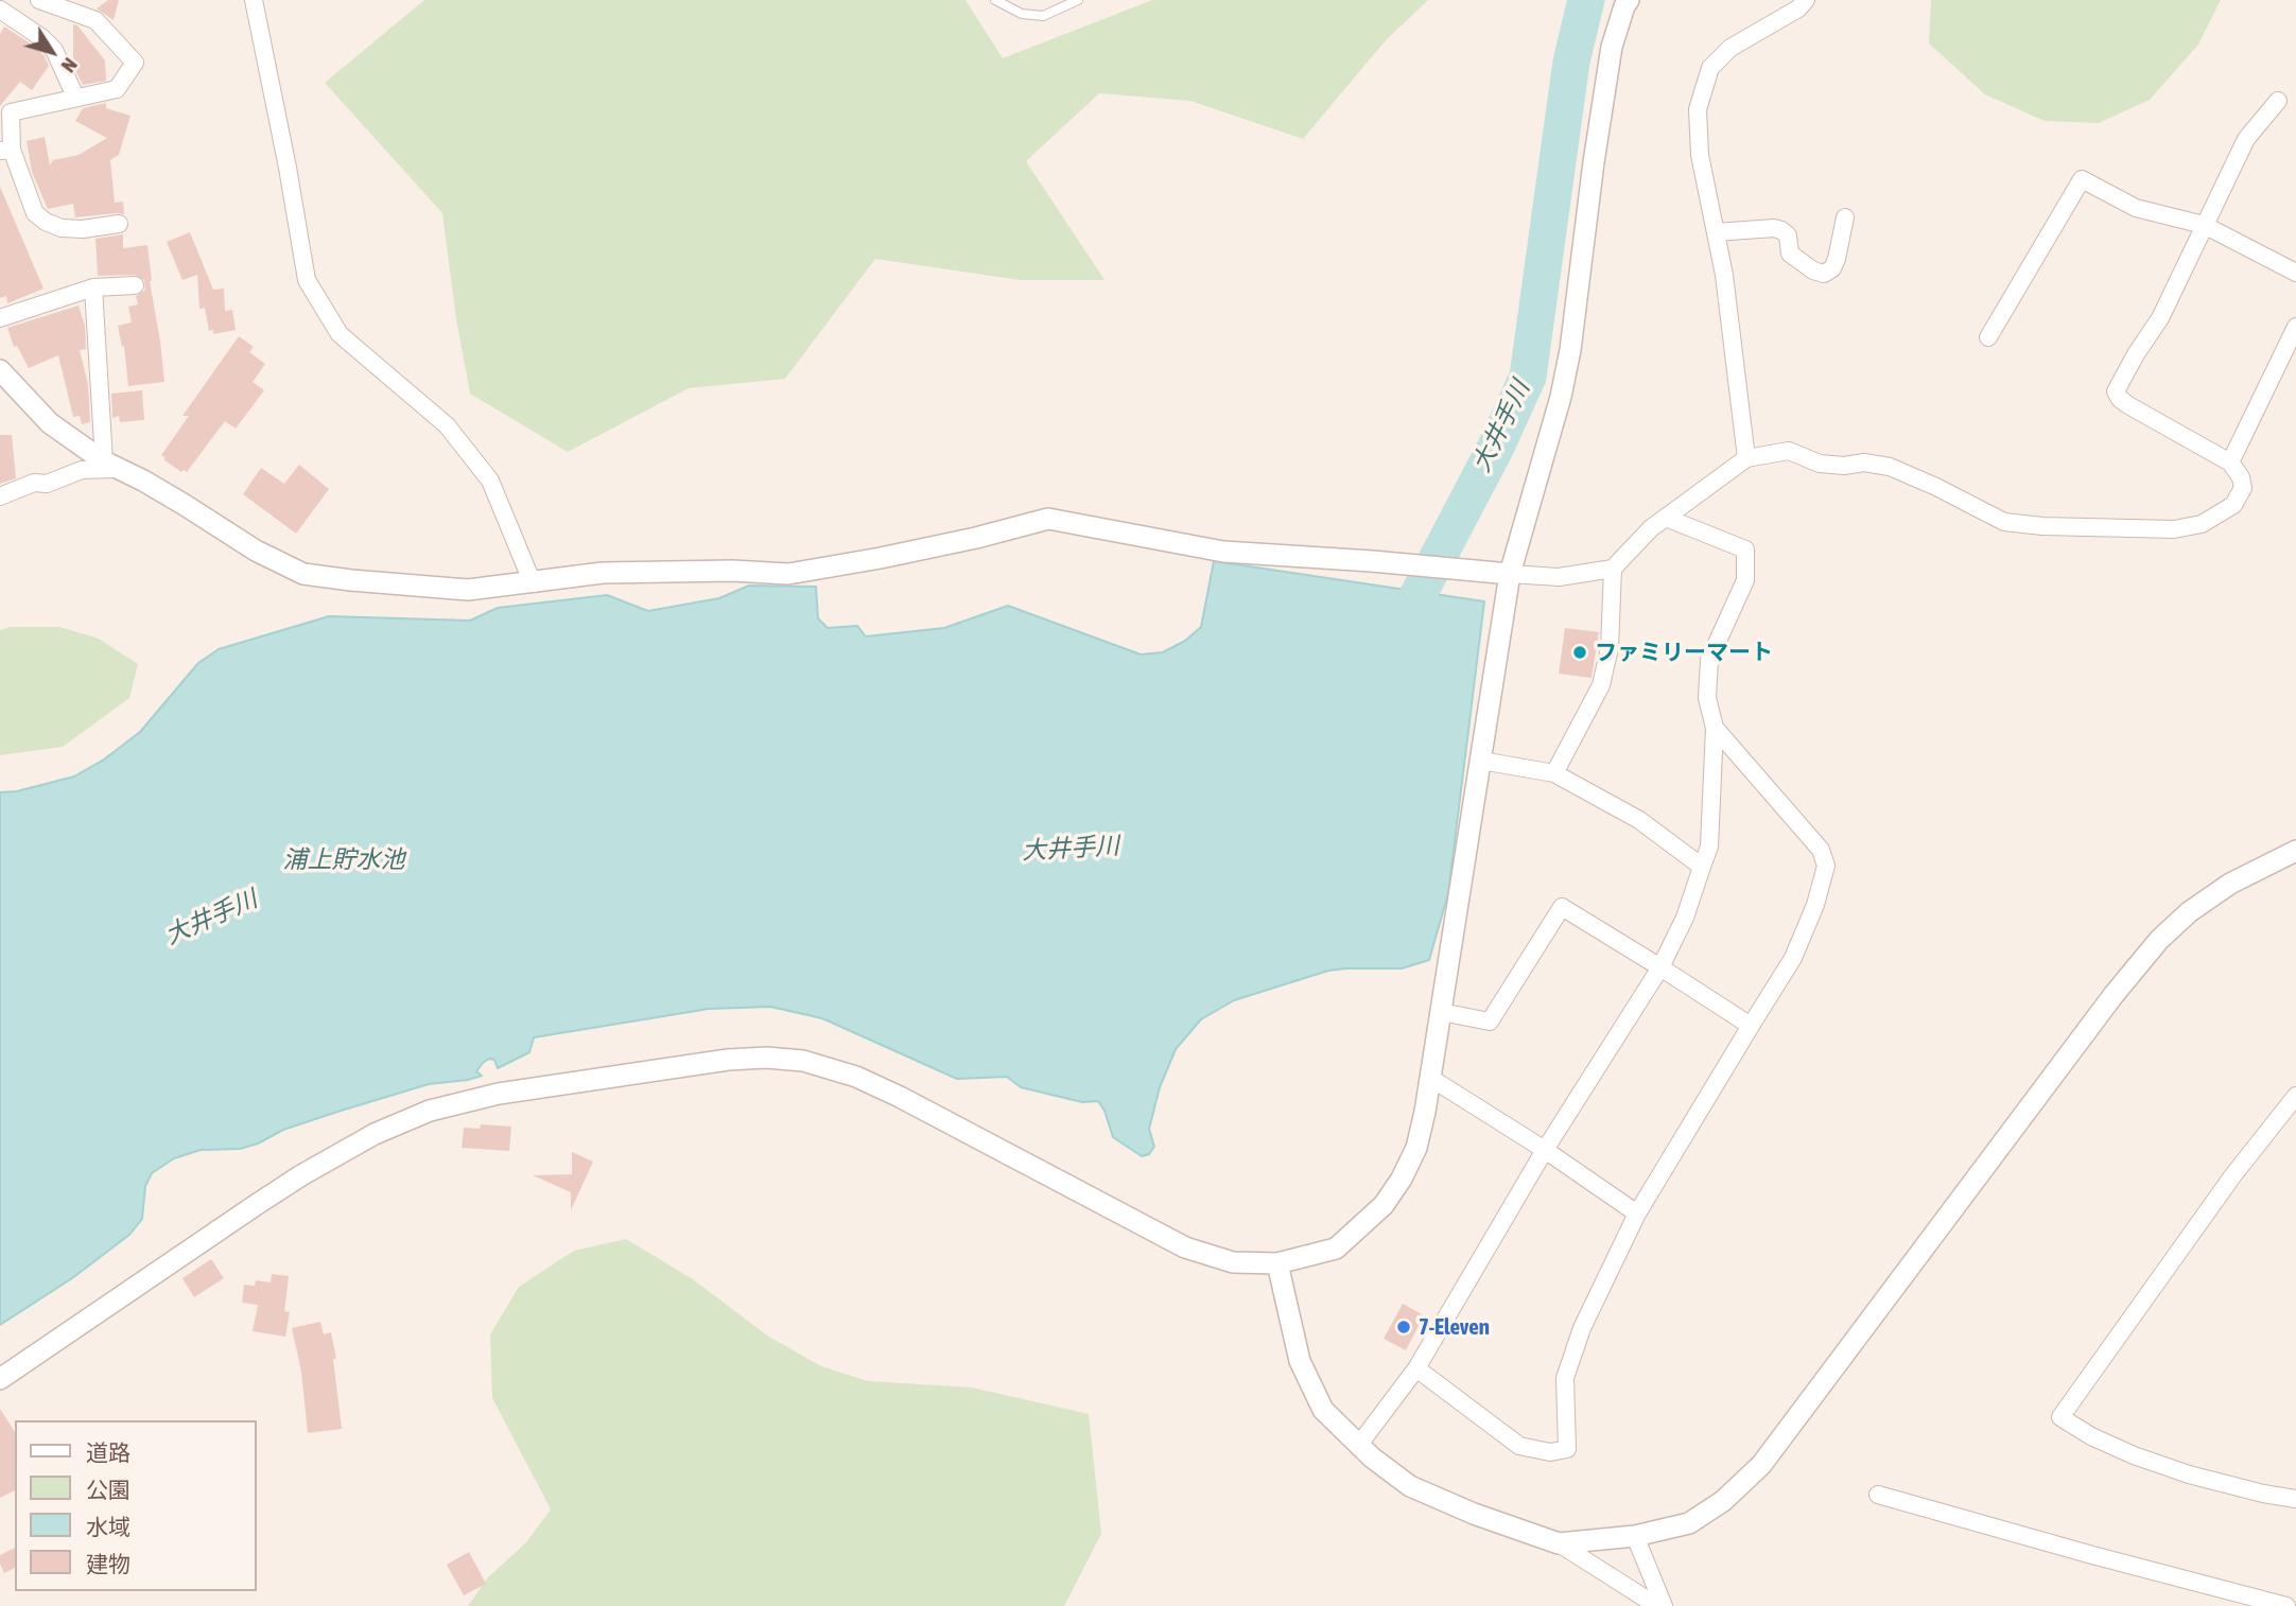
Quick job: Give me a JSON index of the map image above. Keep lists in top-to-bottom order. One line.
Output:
{"water":["大井手川","浦上貯水池"],"places":["ファミリーマート","7-Eleven"],"legend":["道路","公園","水域","建物"],"north":"bottom right"}
